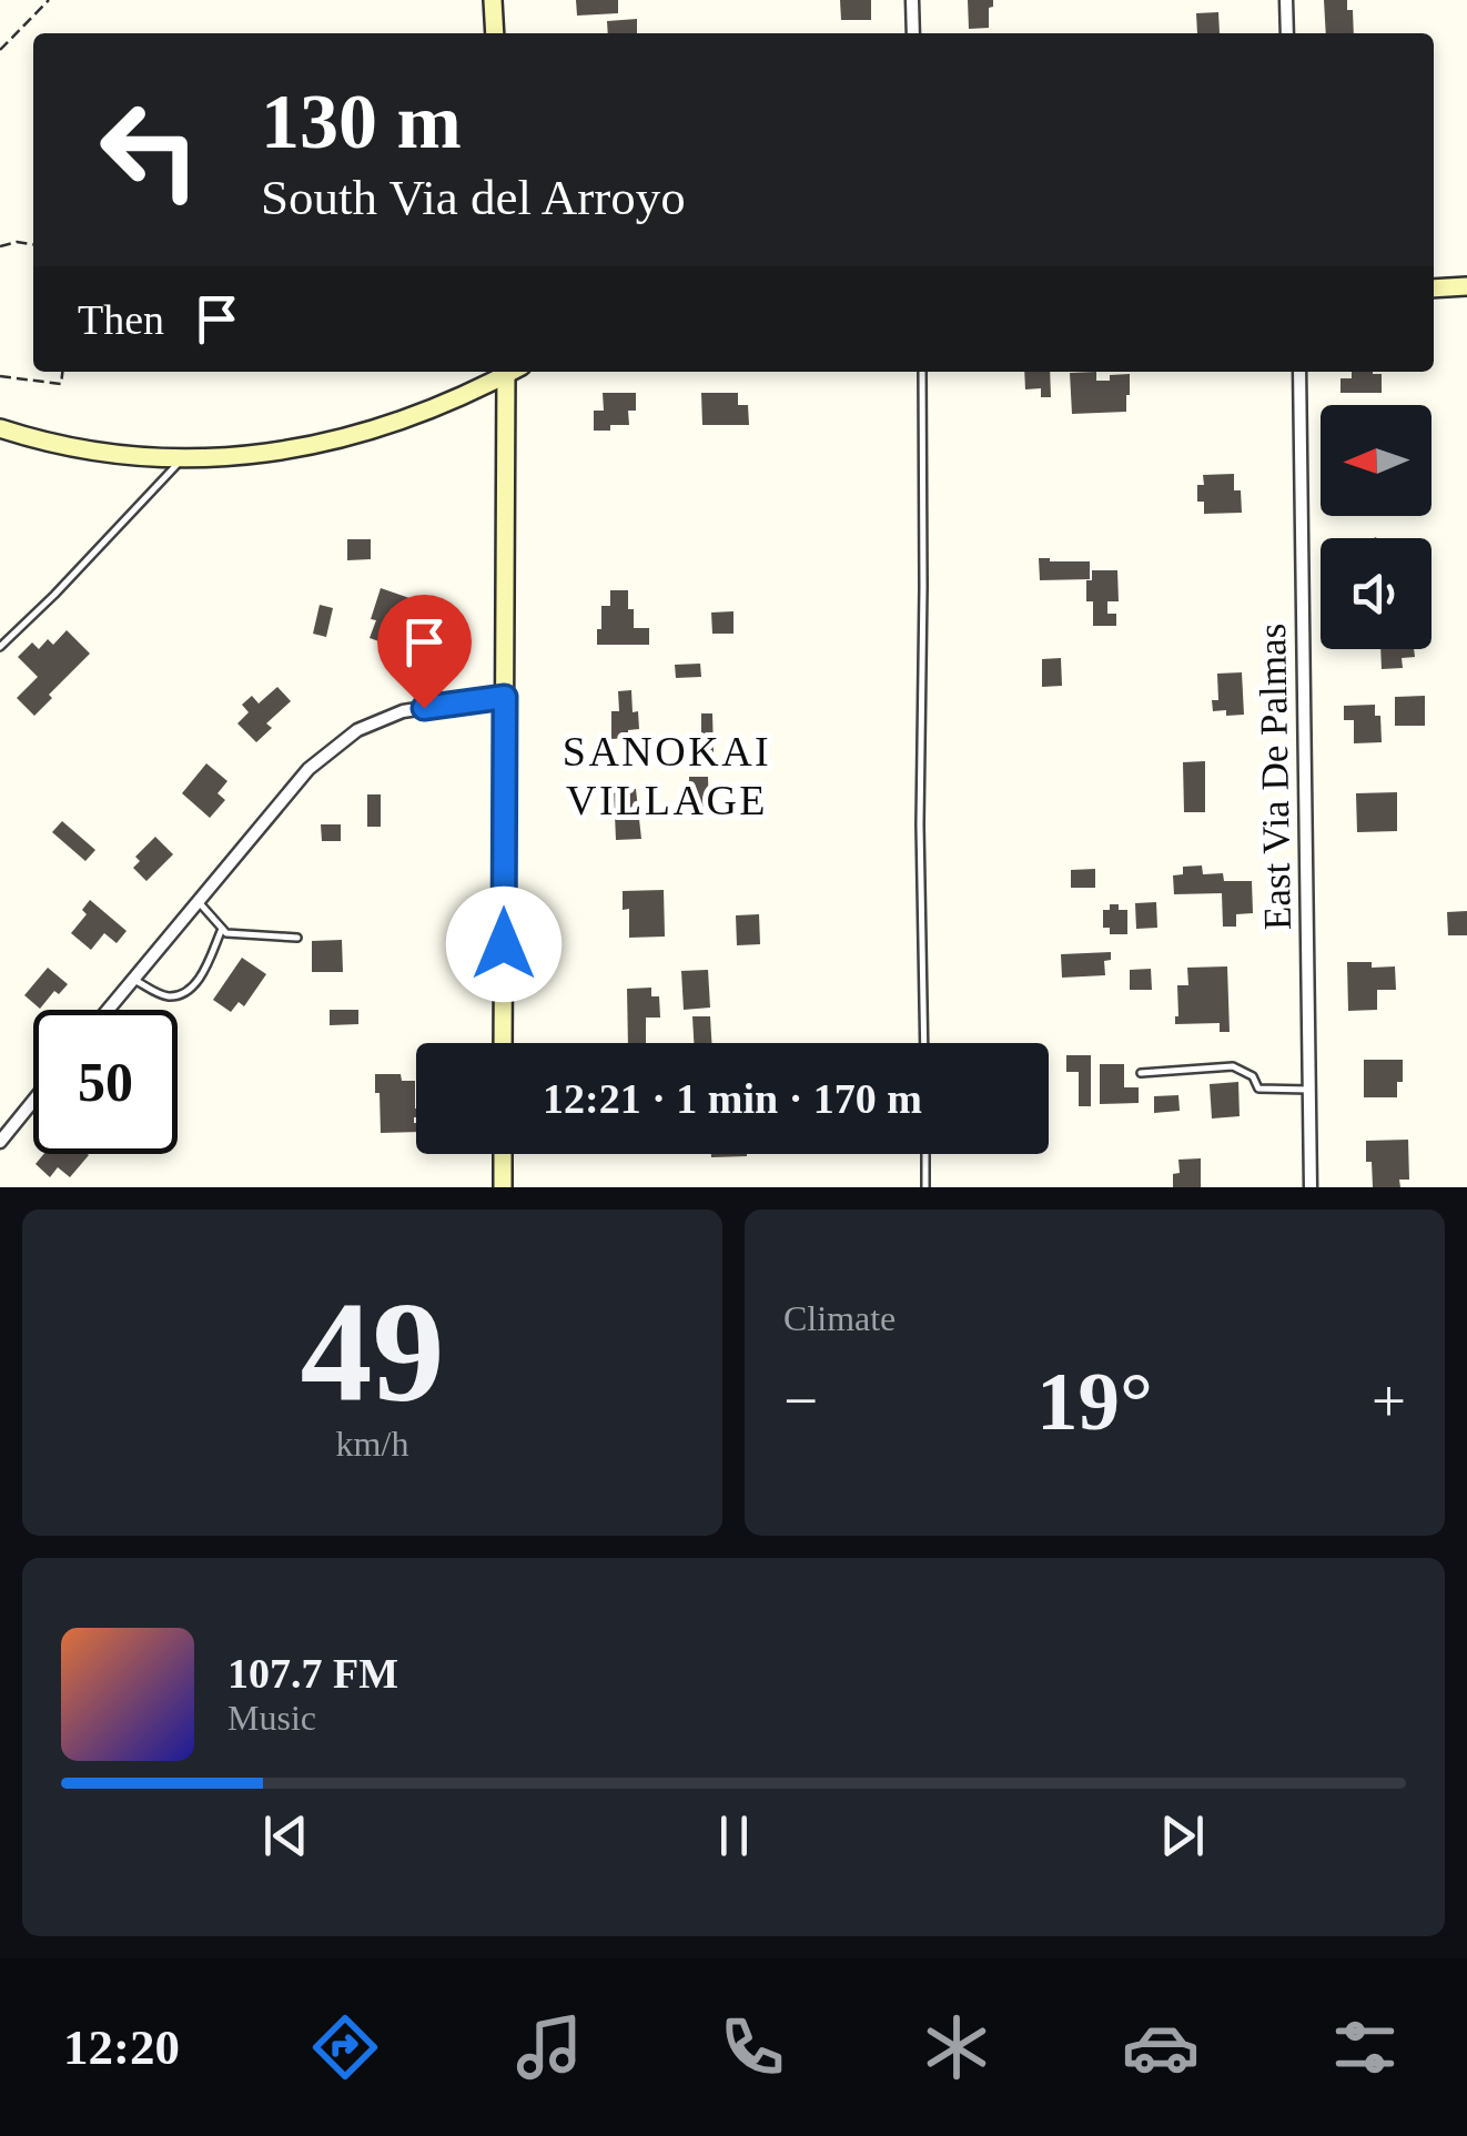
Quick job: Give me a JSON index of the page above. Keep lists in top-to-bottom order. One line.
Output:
{"streets":{"street":["East Via De Palmas"]},"districts":["SANOKAI VILLAGE"],"north":"left","page":{"turn":["130 m","South Via del Arroyo"],"then":"Then","limit":"50","trip":"12:21 · 1 min · 170 m","tile":[["49","km/h"],"Climate"],"heat":["−","19°","+"],"song":["107.7 FM","Music"],"tabs":"12:20"}}
